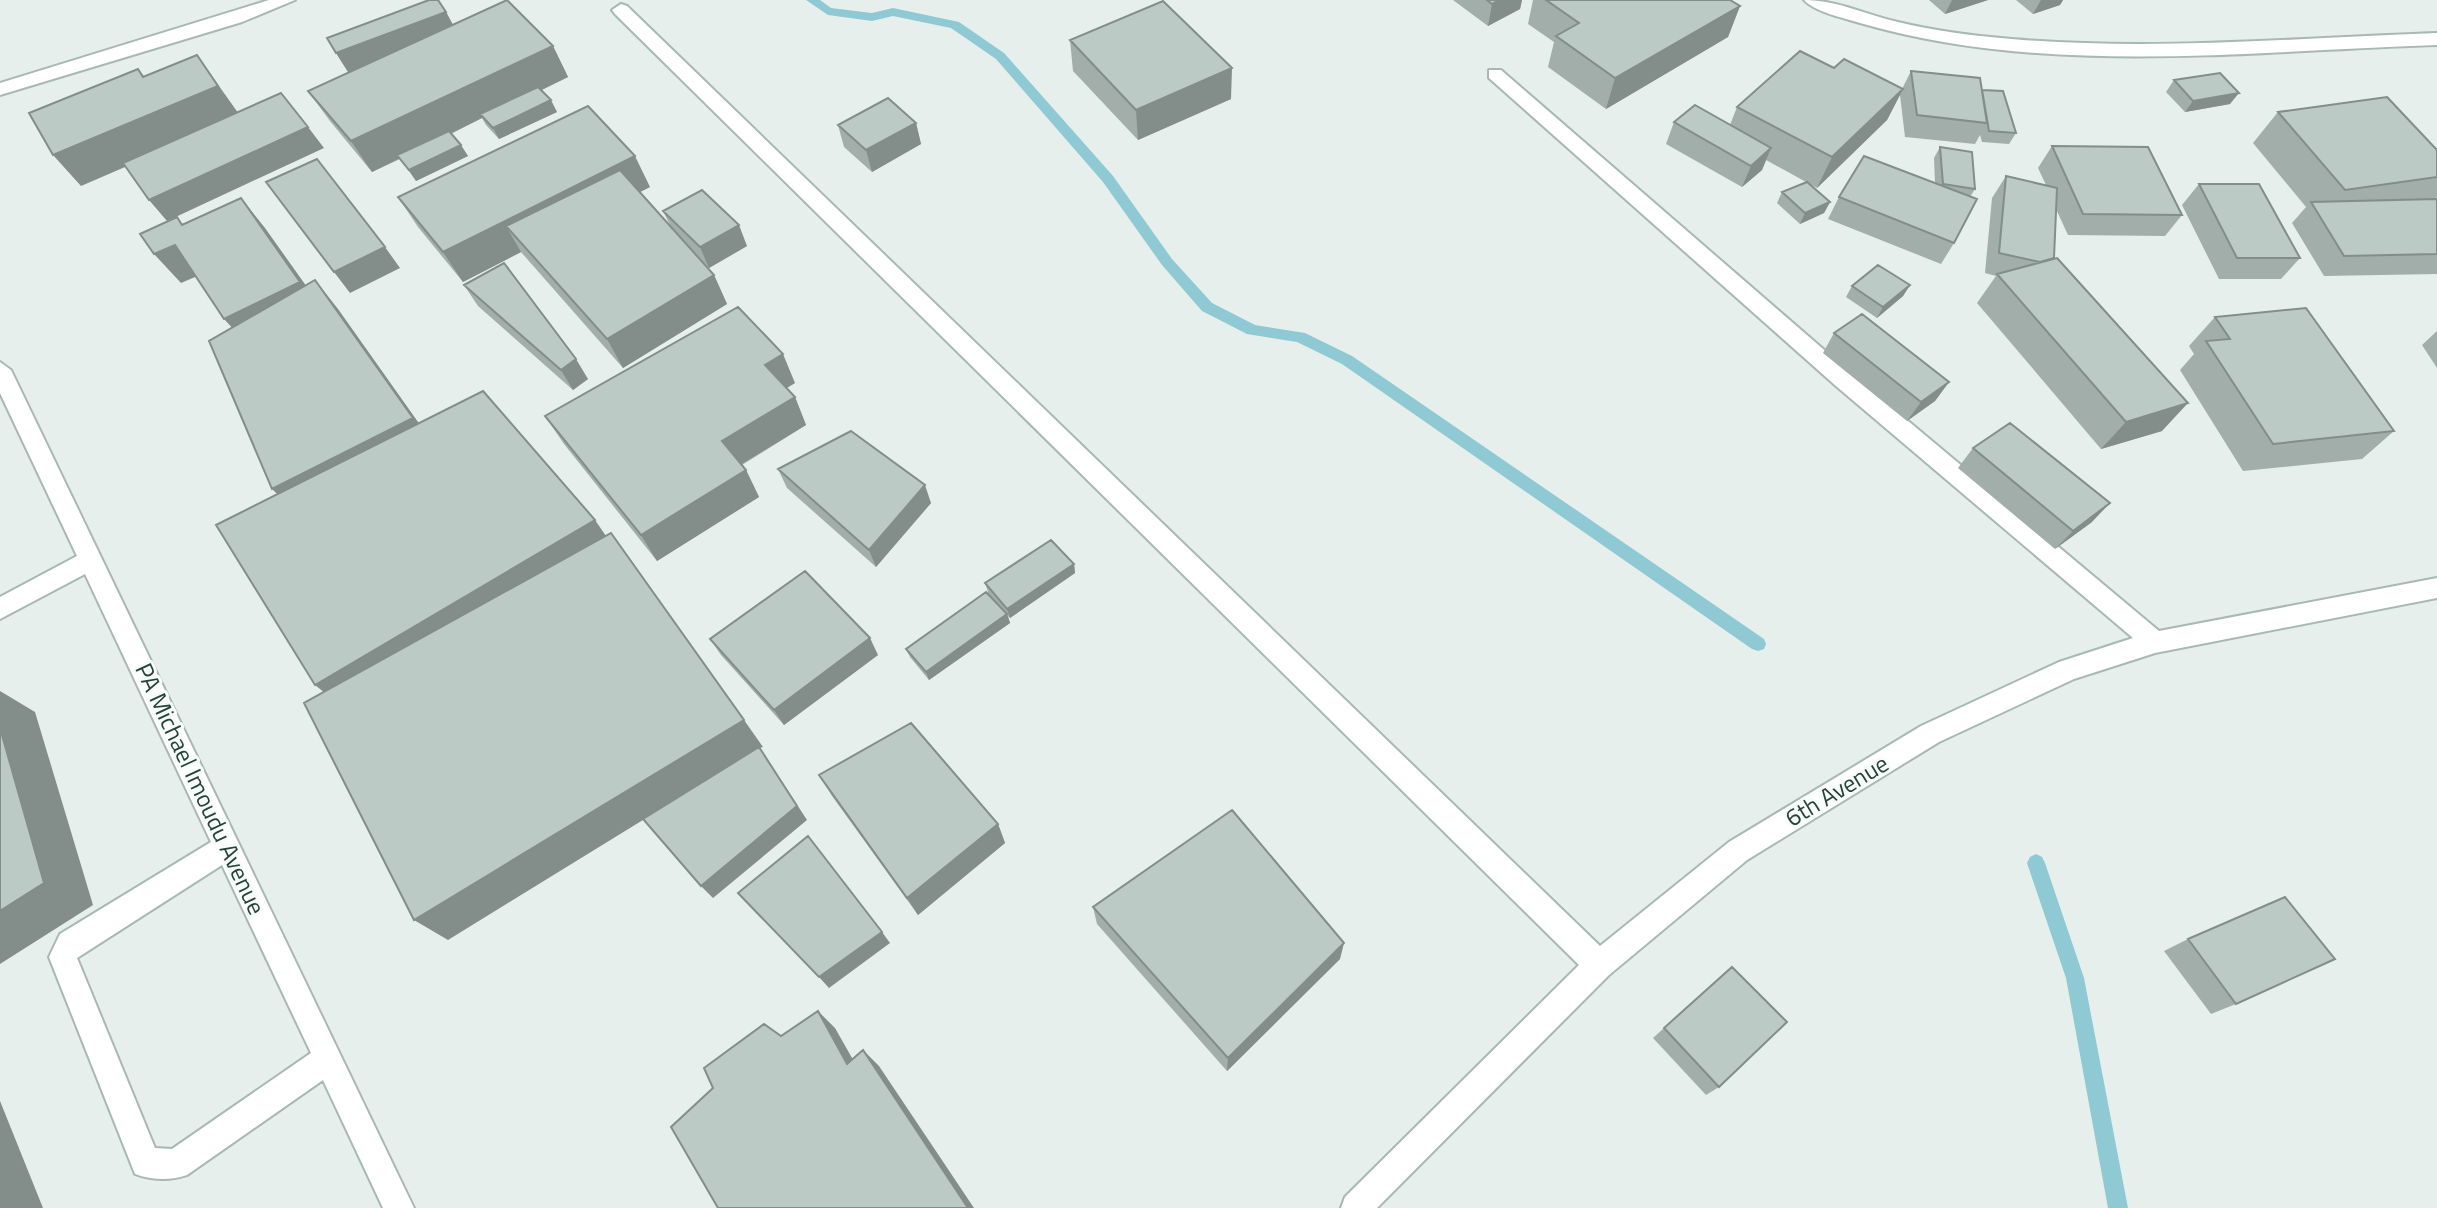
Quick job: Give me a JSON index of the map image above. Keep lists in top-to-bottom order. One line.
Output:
{"streets":{"street":["PA Michael Imoudu Avenue","6th Avenue"]}}
